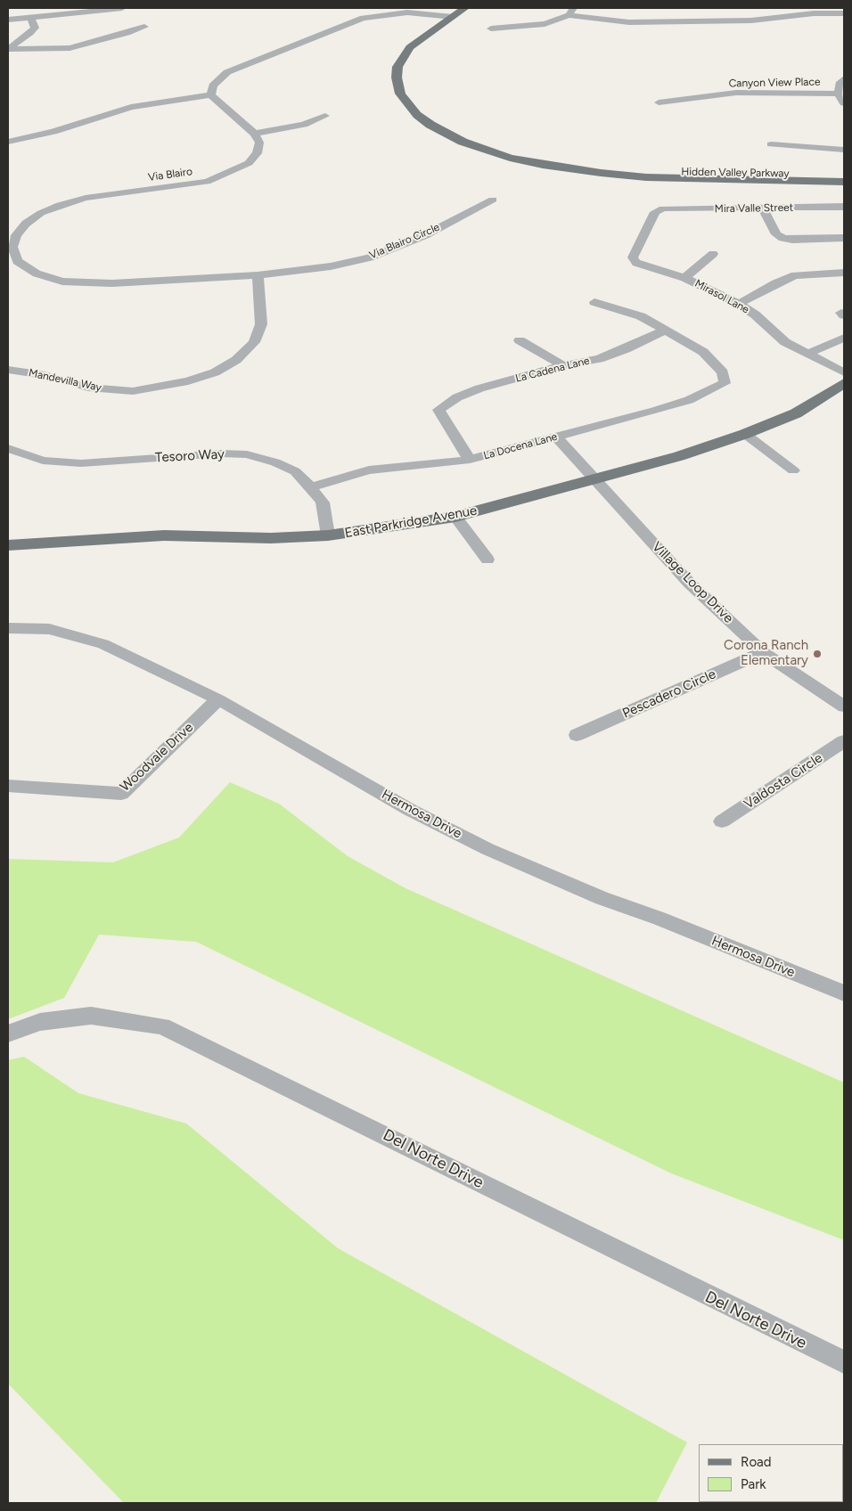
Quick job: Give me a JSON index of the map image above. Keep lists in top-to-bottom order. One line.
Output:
{"streets":{"main road":["Hidden Valley Parkway","East Parkridge Avenue"],"street":["Canyon View Place","Via Blairo","Mira Valle Street","Via Blairo Circle","Mirasol Lane","La Cadena Lane","Mandevilla Way","La Docena Lane","Tesoro Way","Village Loop Drive","Pescadero Circle","Woodvale Drive","Valdosta Circle","Hermosa Drive","Del Norte Drive"]},"crossings":[["Via Blairo","Via Blairo Circle"],["Via Blairo","Mandevilla Way"],["Mira Valle Street","Mirasol Lane"],["Via Blairo Circle","Mandevilla Way"],["La Cadena Lane","La Docena Lane"],["La Docena Lane","Tesoro Way"],["La Docena Lane","Village Loop Drive"],["Tesoro Way","East Parkridge Avenue"],["East Parkridge Avenue","Village Loop Drive"],["Village Loop Drive","Pescadero Circle"],["Woodvale Drive","Hermosa Drive"]],"places":["Corona Ranch Elementary"],"legend":["Road","Park"]}
